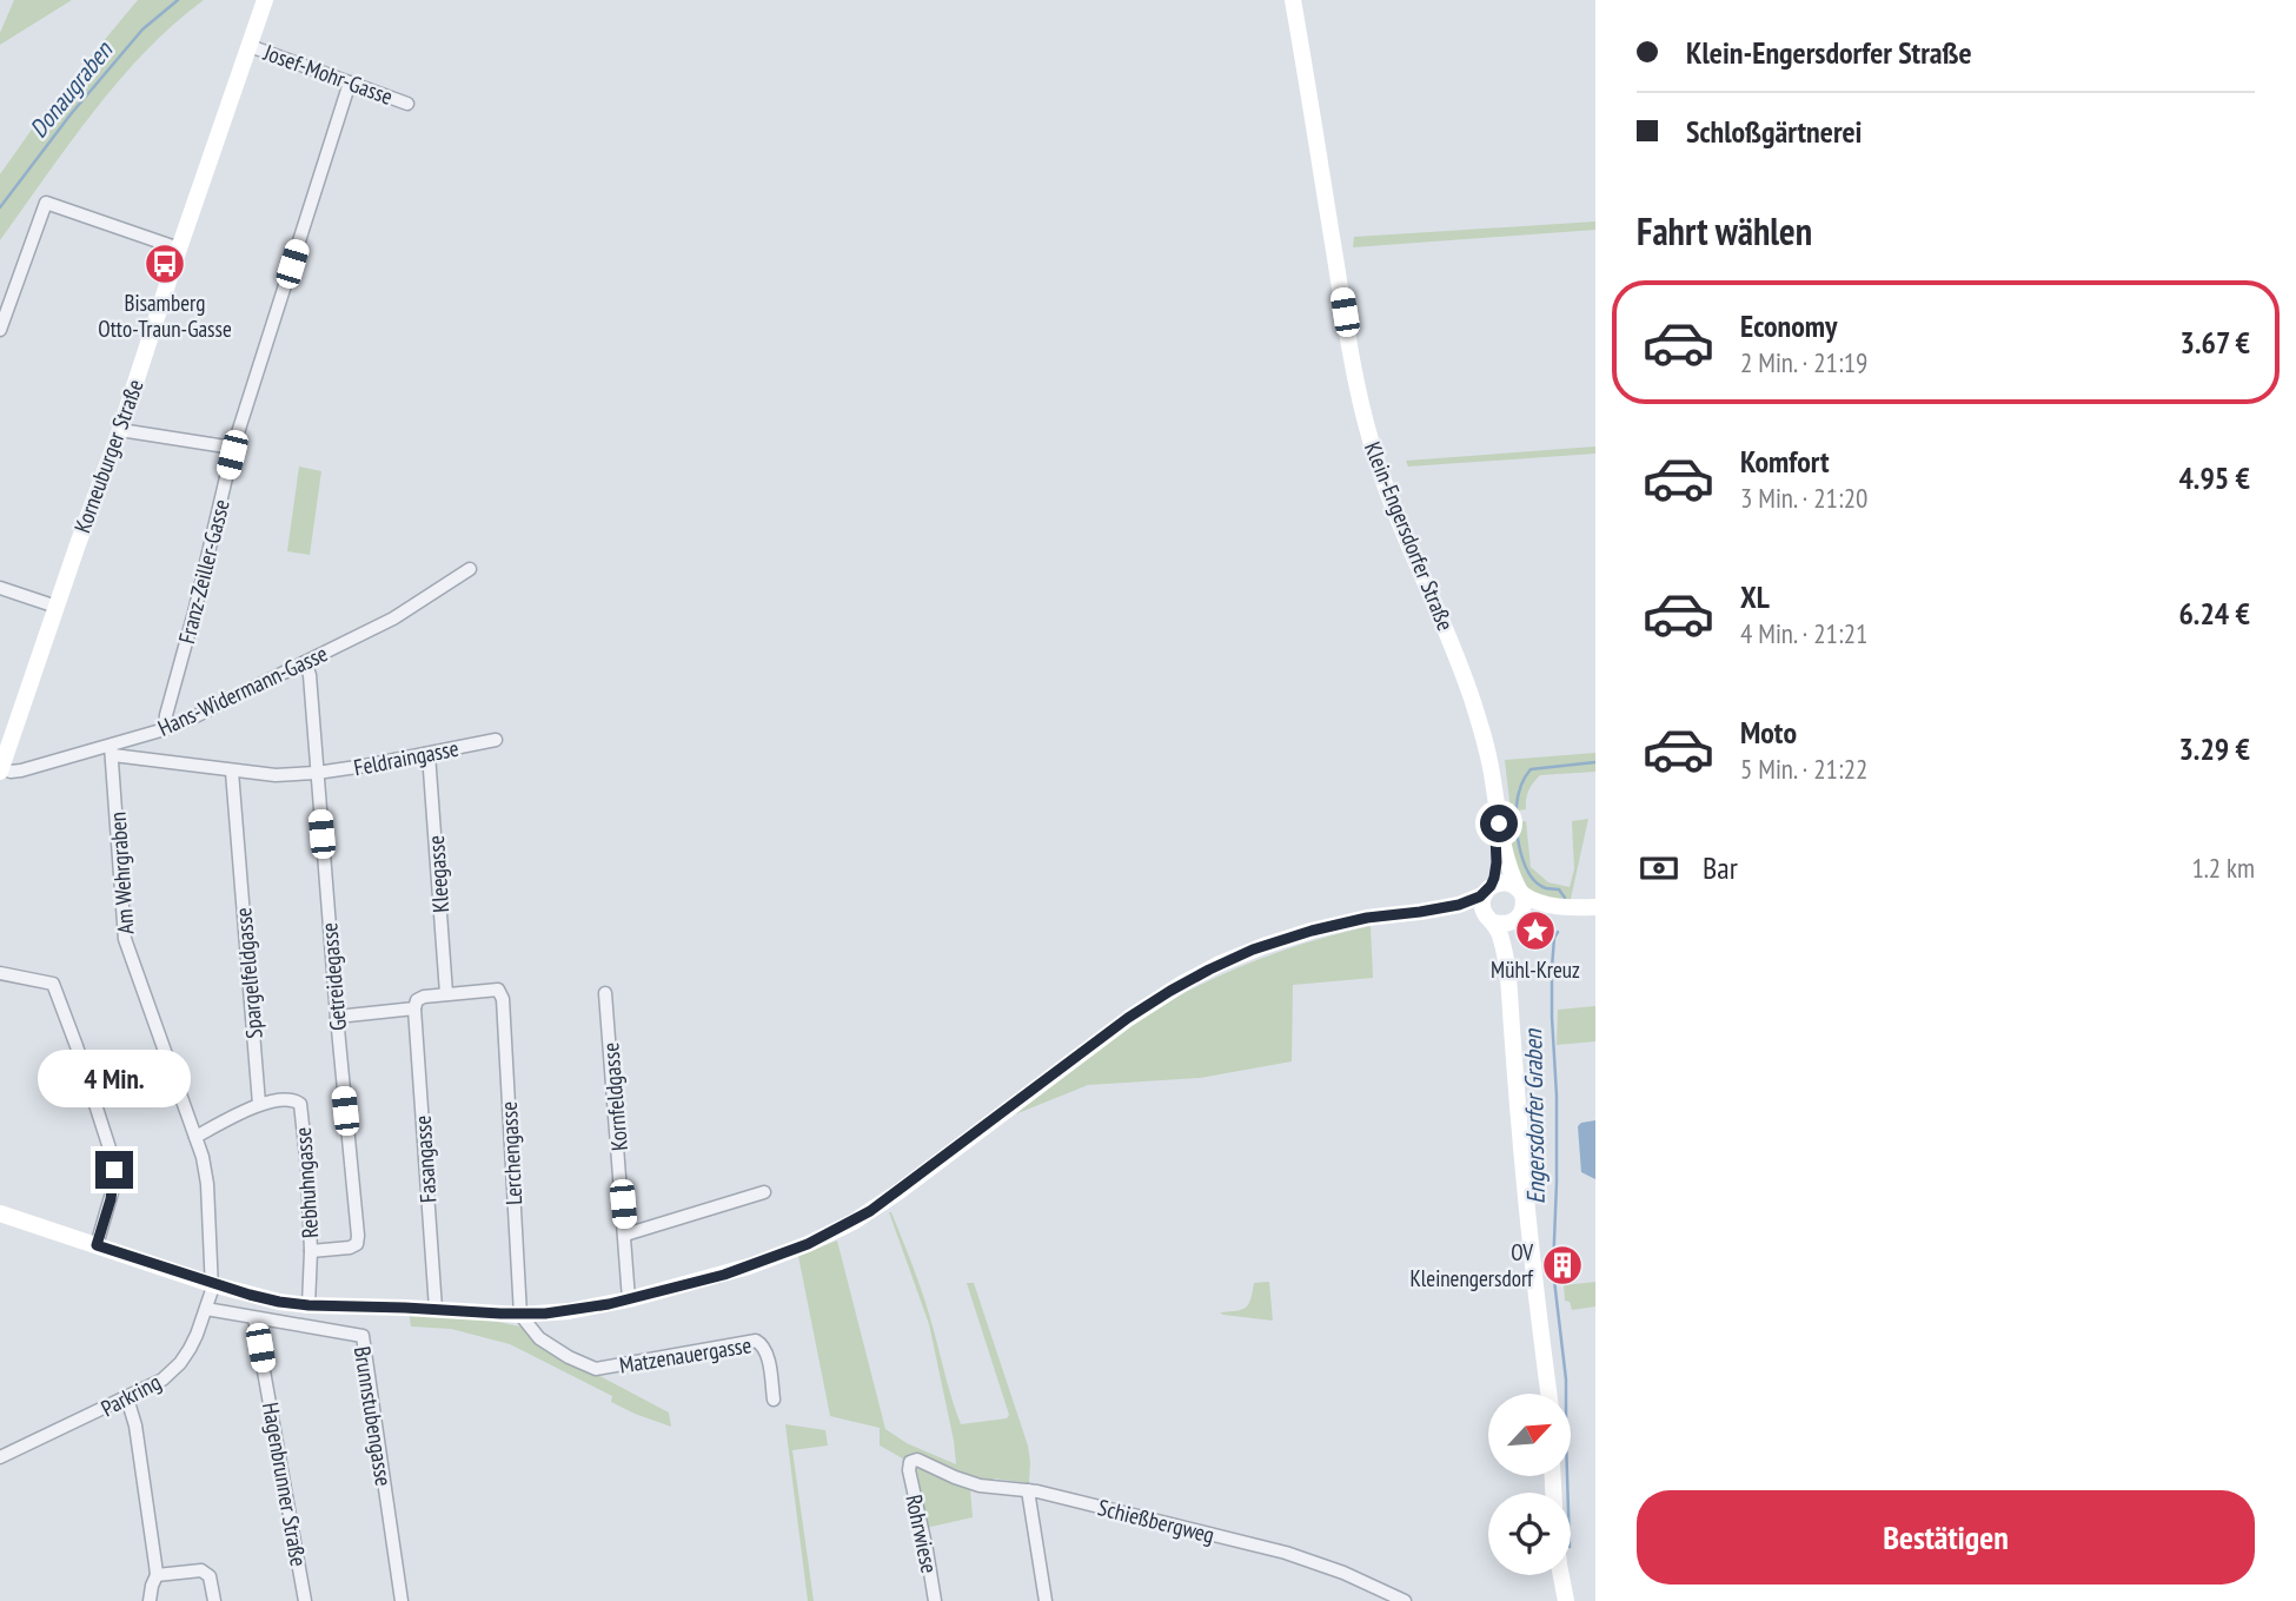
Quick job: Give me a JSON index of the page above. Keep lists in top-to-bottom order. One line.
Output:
{"streets":{"main road":["Korneuburger Straße","Klein-Engersdorfer Straße"],"street":["Josef-Mohr-Gasse","Franz-Zeiller-Gasse","Hans-Widermann-Gasse","Feldraingasse","Am Wehrgraben","Kleegasse","Spargelfeldgasse","Getreidegasse","Kornfeldgasse","Lerchengasse","Fasangasse","Rebhuhngasse","Matzenauergasse","Parkring","Brunnstubengasse","Hagenbrunner Straße","Schießbergweg","Rohrwiese"]},"crossings":[["Josef-Mohr-Gasse","Korneuburger Straße"],["Josef-Mohr-Gasse","Franz-Zeiller-Gasse"],["Korneuburger Straße","Hans-Widermann-Gasse"],["Franz-Zeiller-Gasse","Hans-Widermann-Gasse"],["Hans-Widermann-Gasse","Am Wehrgraben"],["Hans-Widermann-Gasse","Getreidegasse"],["Feldraingasse","Kleegasse"],["Feldraingasse","Getreidegasse"],["Am Wehrgraben","Parkring"],["Kleegasse","Lerchengasse"],["Spargelfeldgasse","Rebhuhngasse"],["Getreidegasse","Rebhuhngasse"],["Lerchengasse","Matzenauergasse"],["Parkring","Brunnstubengasse"],["Brunnstubengasse","Hagenbrunner Straße"],["Schießbergweg","Rohrwiese"]],"water":["Donaugraben","Engersdorfer Graben"],"places":{"bus stop":["Bisamberg Otto-Traun-Gasse"],"place":["Mühl-Kreuz"],"building":["OV Kleinengersdorf"]},"north":"top right","page":{"banner":["Klein-Engersdorfer Straße","Schloßgärtnerei"],"heading":"Fahrt wählen","list":[{"name":"Economy","note":"2 Min. · 21:19","value":"3.67 €"},{"name":"Komfort","note":"3 Min. · 21:20","value":"4.95 €"},{"name":"XL","note":"4 Min. · 21:21","value":"6.24 €"},{"name":"Moto","note":"5 Min. · 21:22","value":"3.29 €"}],"pay":["Bar","1.2 km"],"bubble":"4 Min.","buttons":"Bestätigen"}}
